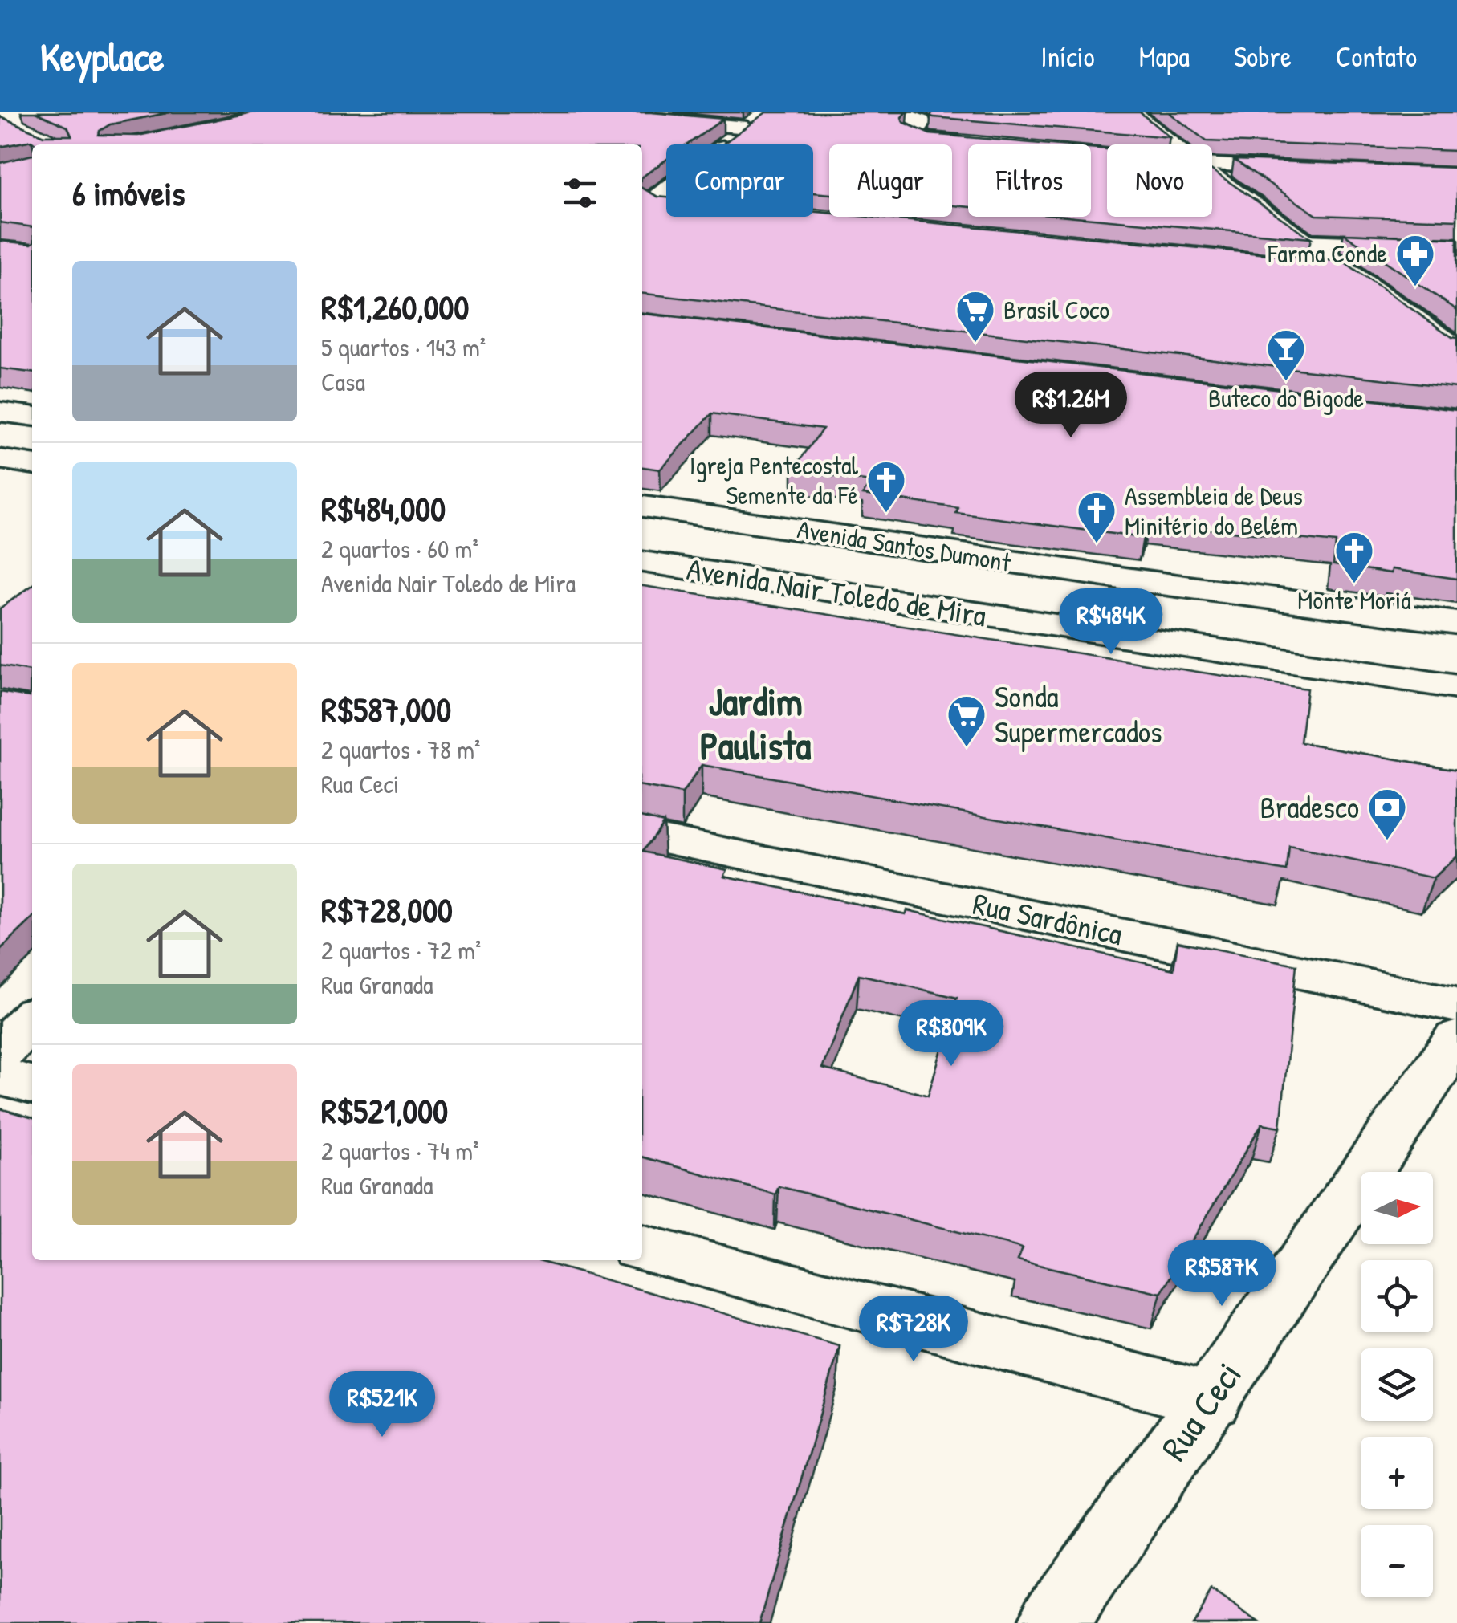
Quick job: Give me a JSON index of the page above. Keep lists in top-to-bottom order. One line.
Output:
{"streets":{"main road":["Avenida Santos Dumont","Avenida Nair Toledo de Mira","Rua Sardônica","Rua Ceci"]},"districts":["Jardim Paulista"],"places":{"pharmacy":["Farma Conde"],"supermarket":["Brasil Coco","Sonda Supermercados"],"bar":["Buteco do Bigode"],"church":["Igreja Pentecostal Semente da Fé","Assembleia de Deus Minitério do Belém","Monte Moriá"],"bank":["Bradesco"]},"north":"right","page":{"header":"Keyplace","nav":["Início","Mapa","Sobre","Contato"],"chip":["Comprar","Alugar","Filtros","Novo"],"heading":"6 imóveis","list":[{"name":"R$1,260,000","note":"5 quartos · 143 m² · Casa"},{"name":"R$484,000","note":"2 quartos · 60 m² · Avenida Nair Toledo de Mira"},{"name":"R$587,000","note":"2 quartos · 78 m² · Rua Ceci"},{"name":"R$728,000","note":"2 quartos · 72 m² · Rua Granada"},{"name":"R$521,000","note":"2 quartos · 74 m² · Rua Granada"}],"price":["R$1.26M","R$484K","R$809K","R$587K","R$728K","R$521K"],"map_buttons":["+","−"]}}
